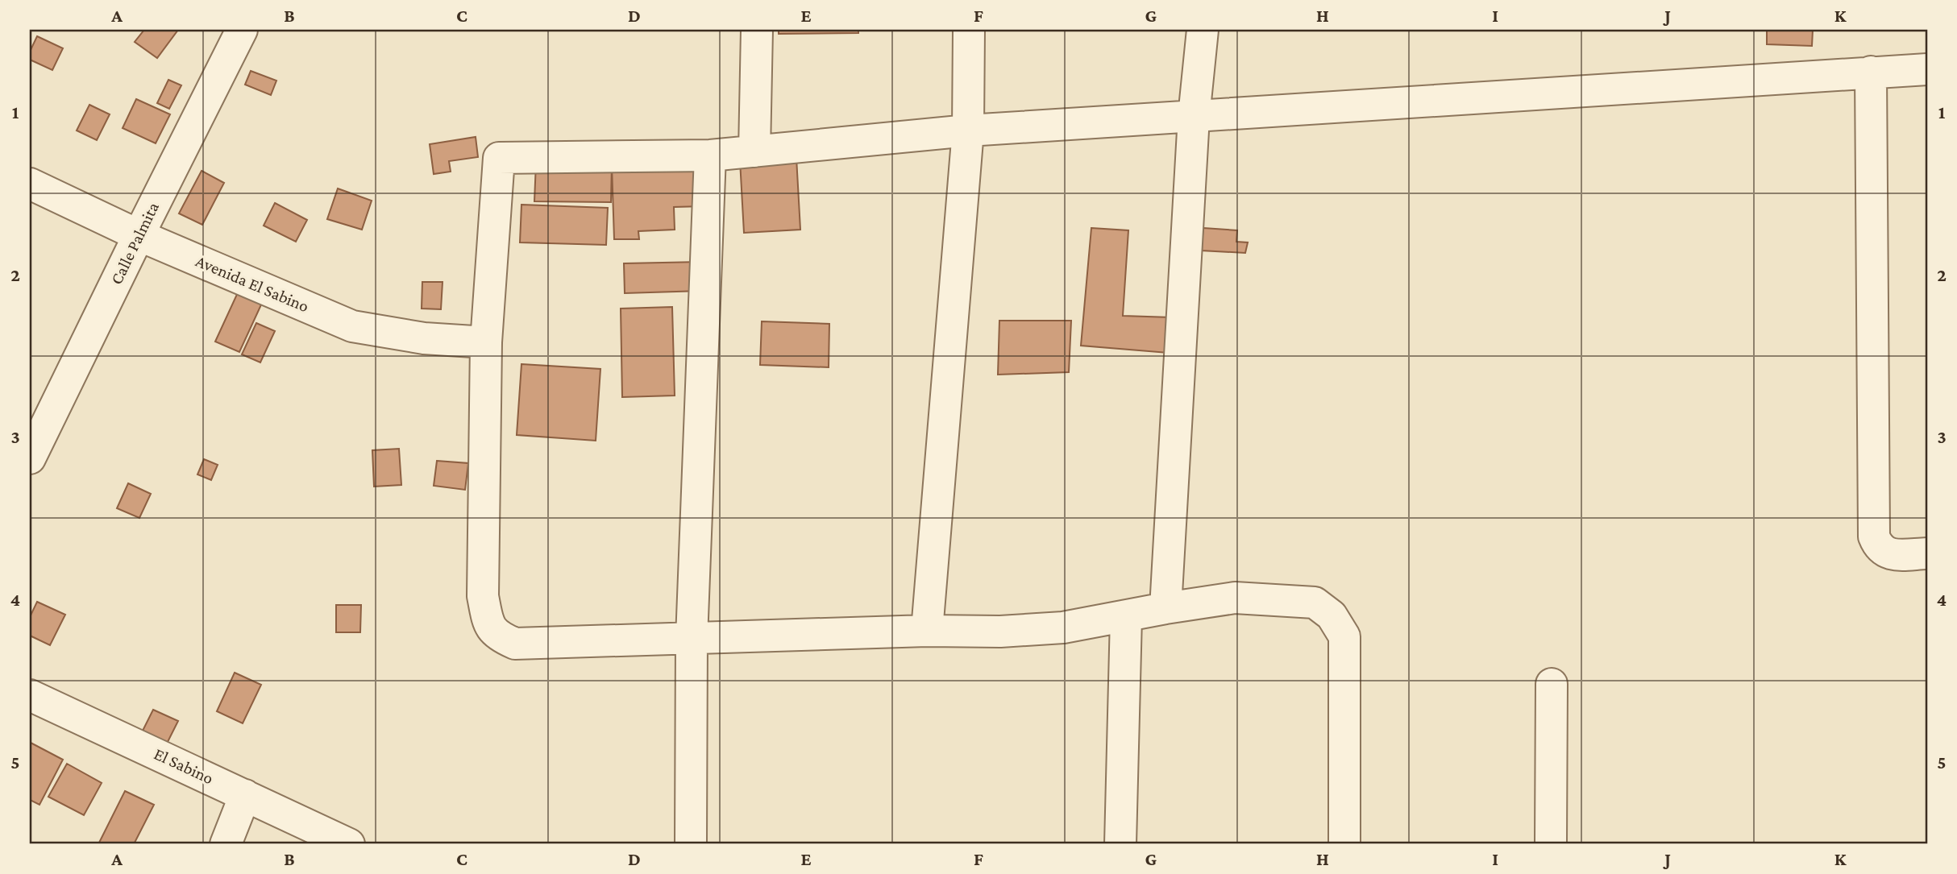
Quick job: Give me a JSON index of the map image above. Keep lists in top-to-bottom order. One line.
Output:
{"streets":{"street":["Calle Palmita","Avenida El Sabino","El Sabino"]},"crossings":[["Calle Palmita","Avenida El Sabino"]],"grid":{"columns":["A","B","C","D","E","F","G","H","I","J","K"],"rows":["1","2","3","4","5"]}}
